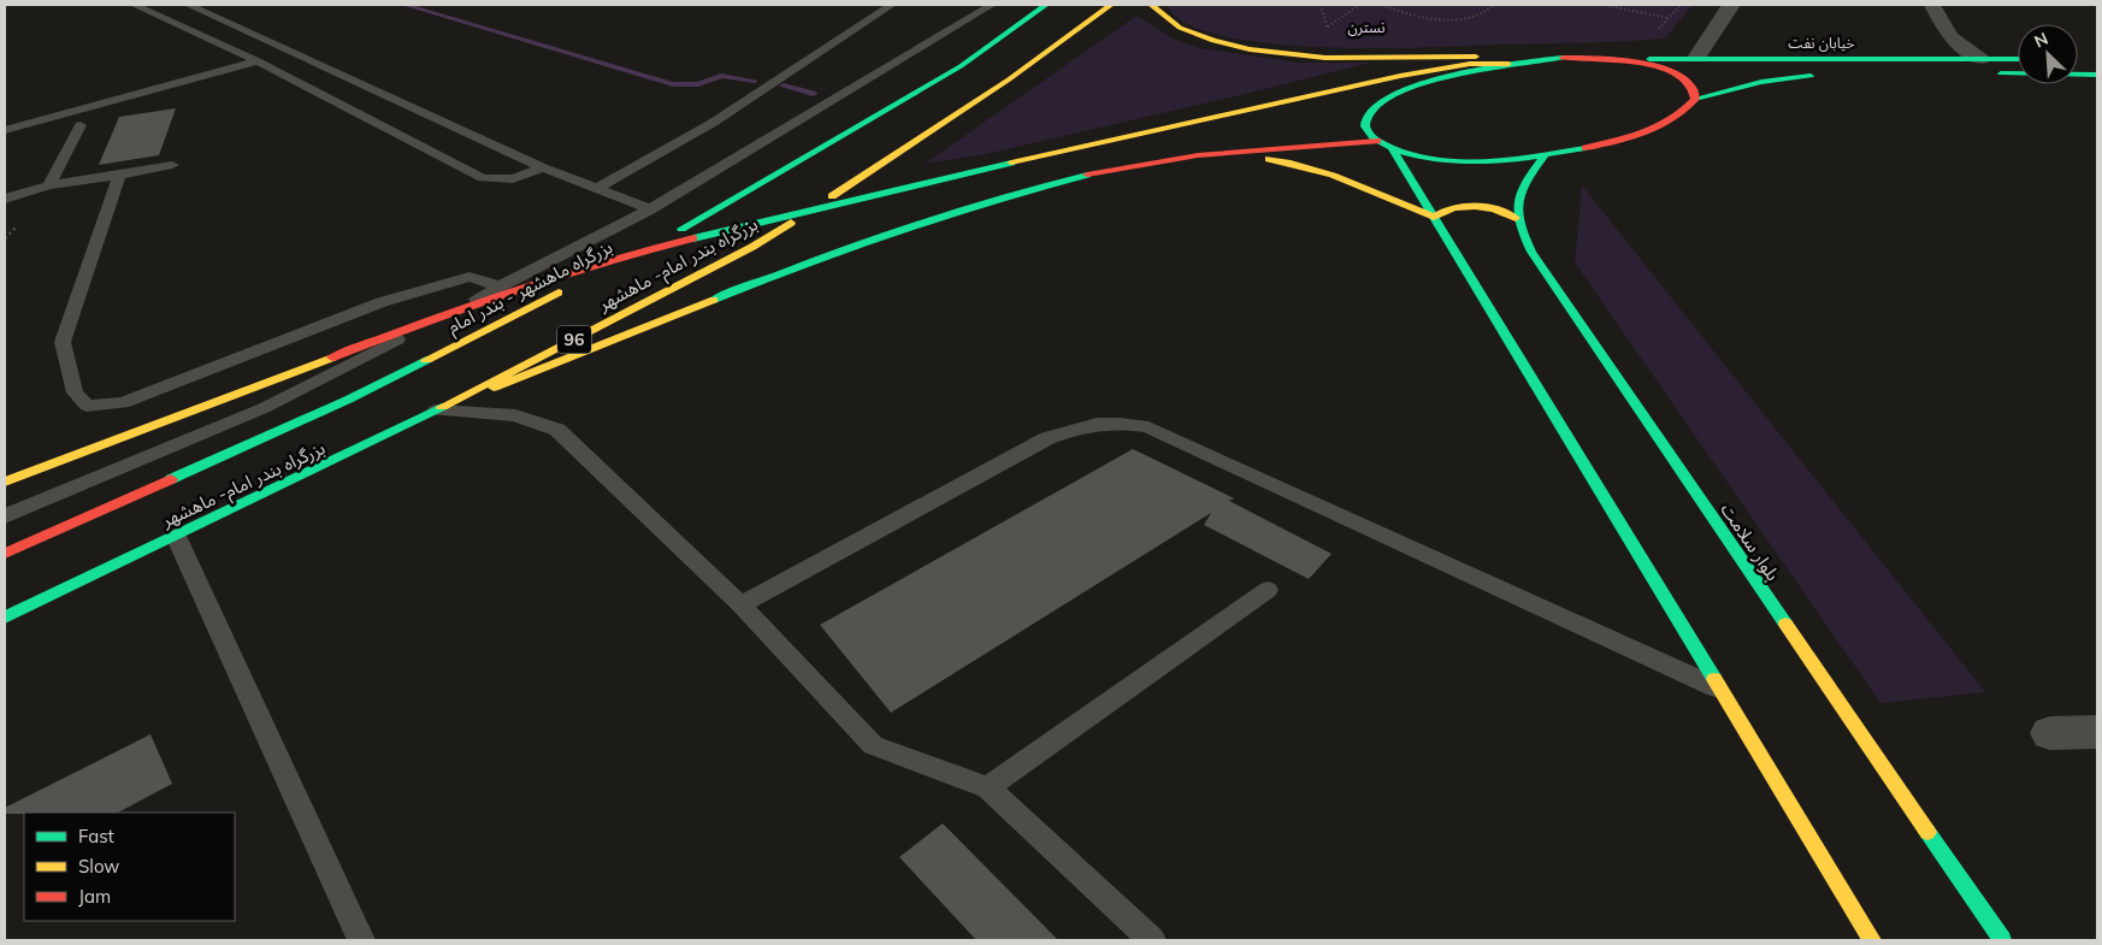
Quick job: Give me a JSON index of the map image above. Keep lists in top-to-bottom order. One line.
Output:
{"streets":{"main road":["خیابان نفت","بزرگراه بندر امام- ماهشهر","بزرگراه ماهشهر - بندر امام","96","بلوار سلامت"]},"parks":["نسترن"],"legend":["Fast","Slow","Jam"],"north":"top left"}
